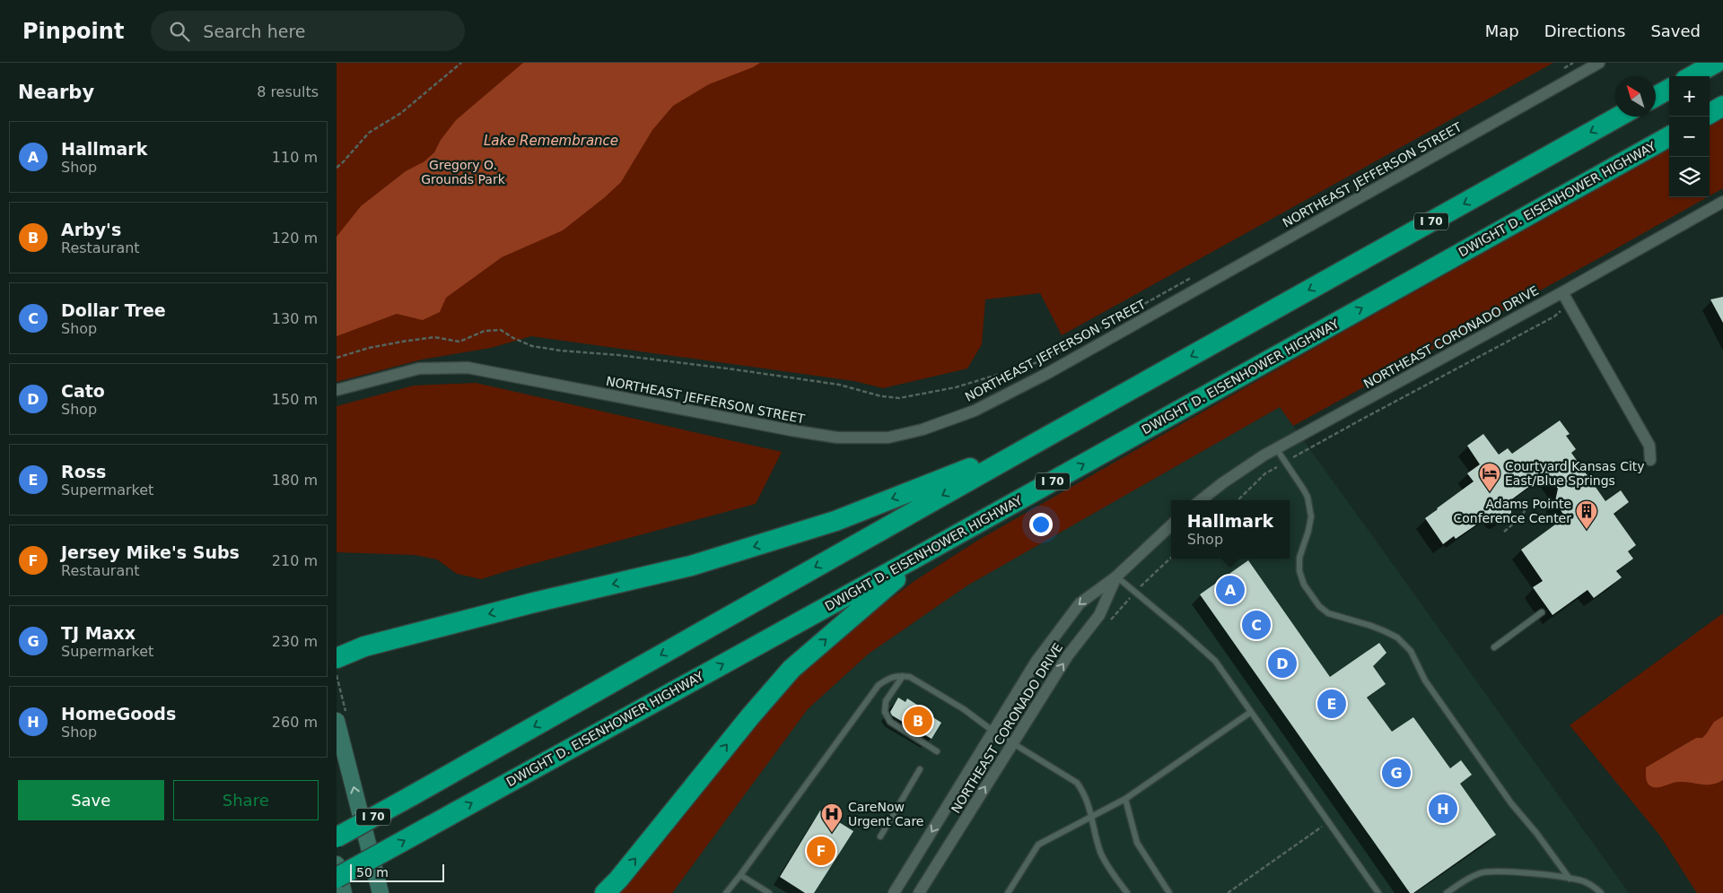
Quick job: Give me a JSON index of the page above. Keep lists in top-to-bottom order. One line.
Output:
{"streets":{"highway":["DWIGHT D. EISENHOWER HIGHWAY","I 70"],"street":["NORTHEAST JEFFERSON STREET","NORTHEAST CORONADO DRIVE"]},"water":["Lake Remembrance"],"parks":["Gregory O. Grounds Park"],"places":{"hotel":["Courtyard Kansas City East/Blue Springs"],"building":["Adams Pointe Conference Center"],"hospital":["CareNow Urgent Care"]},"scale_bar":"50 m","north":"top left","page":{"header":"Pinpoint","search":"Search here","nav":["Map","Directions","Saved"],"heading":["Nearby","8 results"],"map_buttons":["+","−"],"list":[{"mark":"A","name":"Hallmark","note":"Shop","value":"110 m"},{"mark":"B","name":"Arby's","note":"Restaurant","value":"120 m"},{"mark":"C","name":"Dollar Tree","note":"Shop","value":"130 m"},{"mark":"D","name":"Cato","note":"Shop","value":"150 m"},{"mark":"E","name":"Ross","note":"Supermarket","value":"180 m"},{"mark":"F","name":"Jersey Mike's Subs","note":"Restaurant","value":"210 m"},{"mark":"G","name":"TJ Maxx","note":"Supermarket","value":"230 m"},{"mark":"H","name":"HomeGoods","note":"Shop","value":"260 m"}],"popup":["Hallmark","Shop"],"pins":["A","C","D","E","B","G","H","F"],"buttons":["Save","Share"],"scale":"50 m"}}
